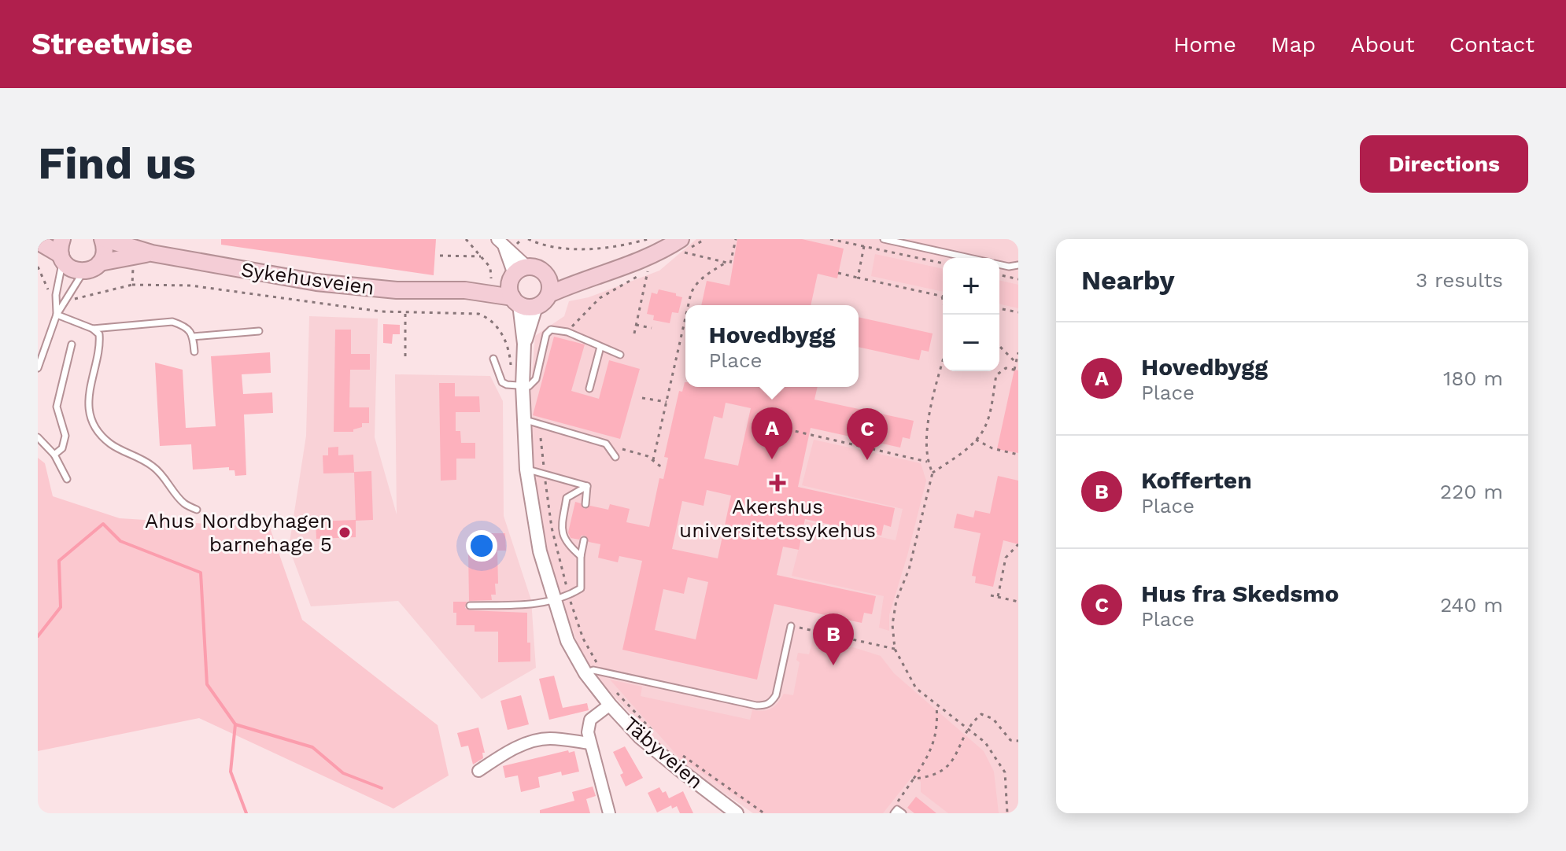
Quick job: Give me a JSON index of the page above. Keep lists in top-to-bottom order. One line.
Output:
{"streets":{"main road":["Sykehusveien"],"street":["Täbyveien"]},"crossings":[["Sykehusveien","Täbyveien"]],"places":{"health":["Akershus universitetssykehus"],"other":["Ahus Nordbyhagen barnehage 5"]},"page":{"header":"Streetwise","nav":["Home","Map","About","Contact"],"buttons":"Directions","title":"Find us","heading":["Nearby","3 results"],"map_buttons":["+","−"],"popup":["Hovedbygg","Place"],"list":[{"mark":"A","name":"Hovedbygg","note":"Place","value":"180 m"},{"mark":"B","name":"Kofferten","note":"Place","value":"220 m"},{"mark":"C","name":"Hus fra Skedsmo","note":"Place","value":"240 m"}],"pins":["A","C","B"]}}
